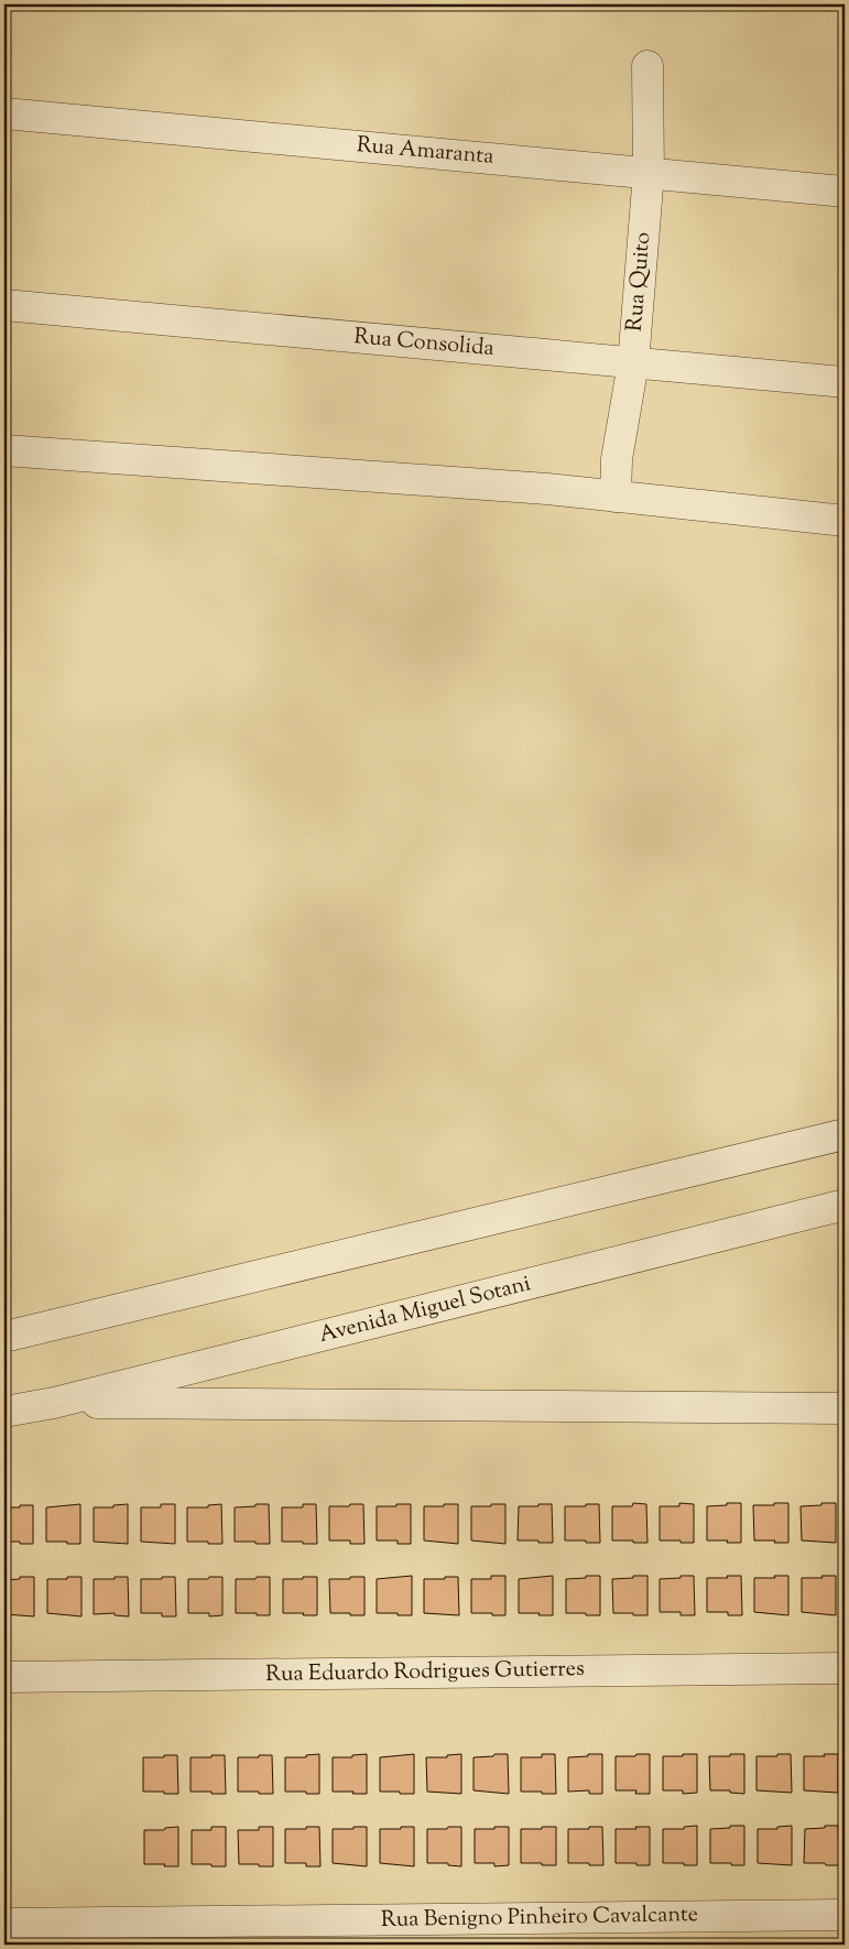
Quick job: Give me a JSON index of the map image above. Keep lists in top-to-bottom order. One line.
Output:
{"streets":{"street":["Rua Amaranta","Rua Quito","Rua Consolida","Avenida Miguel Sotani","Rua Eduardo Rodrigues Gutierres","Rua Benigno Pinheiro Cavalcante"]},"crossings":[["Rua Amaranta","Rua Quito"],["Rua Quito","Rua Consolida"]]}
